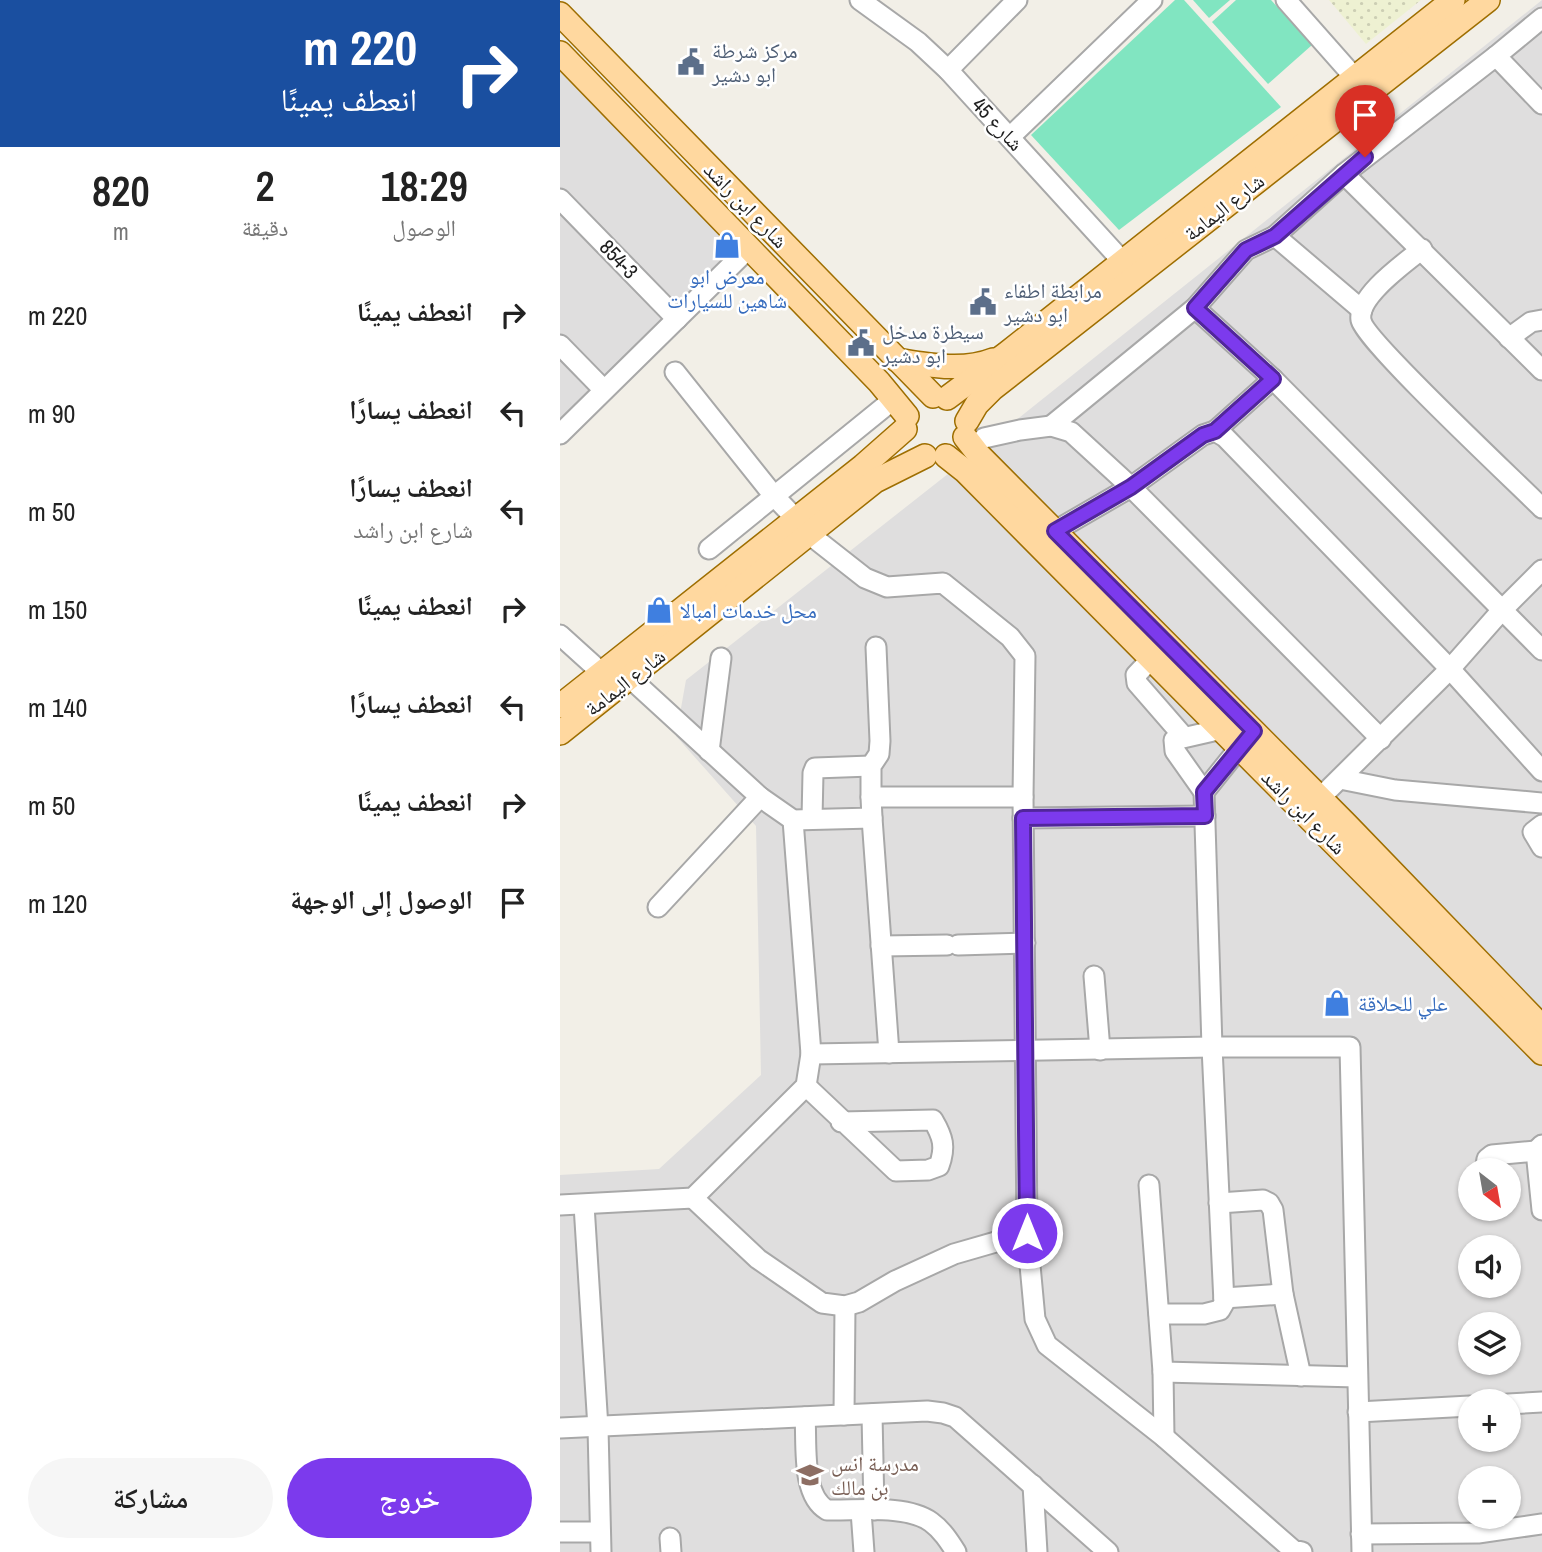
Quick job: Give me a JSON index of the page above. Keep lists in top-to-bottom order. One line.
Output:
{"streets":{"main road":["شارع ابن راشد","شارع اليمامة"],"street":["شارع 45","854-3"]},"crossings":[["شارع 45","شارع اليمامة"],["شارع ابن راشد","شارع اليمامة"]],"places":{"public building":["مركز شرطة ابو دشير","مرابطة اطفاء ابو دشير","سيطرة مدخل ابو دشير"],"shop":["معرض ابو شاهين للسيارات","محل خدمات امبالا","علي للحلاقة"],"school or university":["مدرسة انس بن مالك"]},"north":"bottom right","page":{"turn":["220 m","انعطف يمينًا"],"eta":["18:29","الوصول","2","دقيقة","820","m"],"list":[{"name":"انعطف يمينًا","value":"220 m"},{"name":"انعطف يسارًا","value":"90 m"},{"name":"انعطف يسارًا","note":"شارع ابن راشد","value":"50 m"},{"name":"انعطف يمينًا","value":"150 m"},{"name":"انعطف يسارًا","value":"140 m"},{"name":"انعطف يمينًا","value":"50 m"},{"name":"الوصول إلى الوجهة","value":"120 m"}],"map_buttons":["+","−"],"buttons":["خروج","مشاركة"]}}
